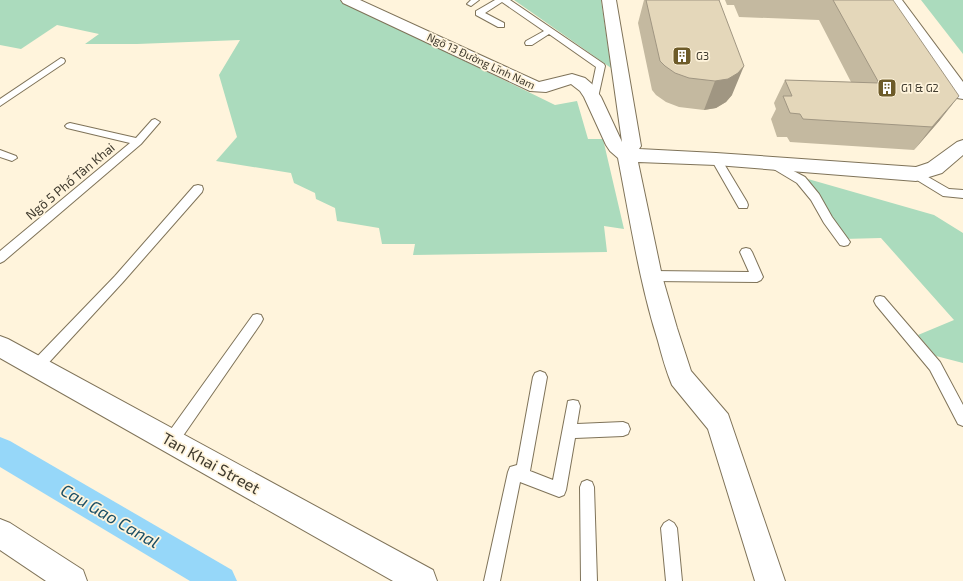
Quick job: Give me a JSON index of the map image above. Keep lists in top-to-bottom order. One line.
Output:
{"streets":{"street":["Ngõ 13 Đường Lĩnh Nam","Tan Khai Street"],"lane":["Ngõ 5 Phố Tân Khai"]},"water":["Cau Gao Canal"],"places":{"building":["G3","G1 & G2"]}}
